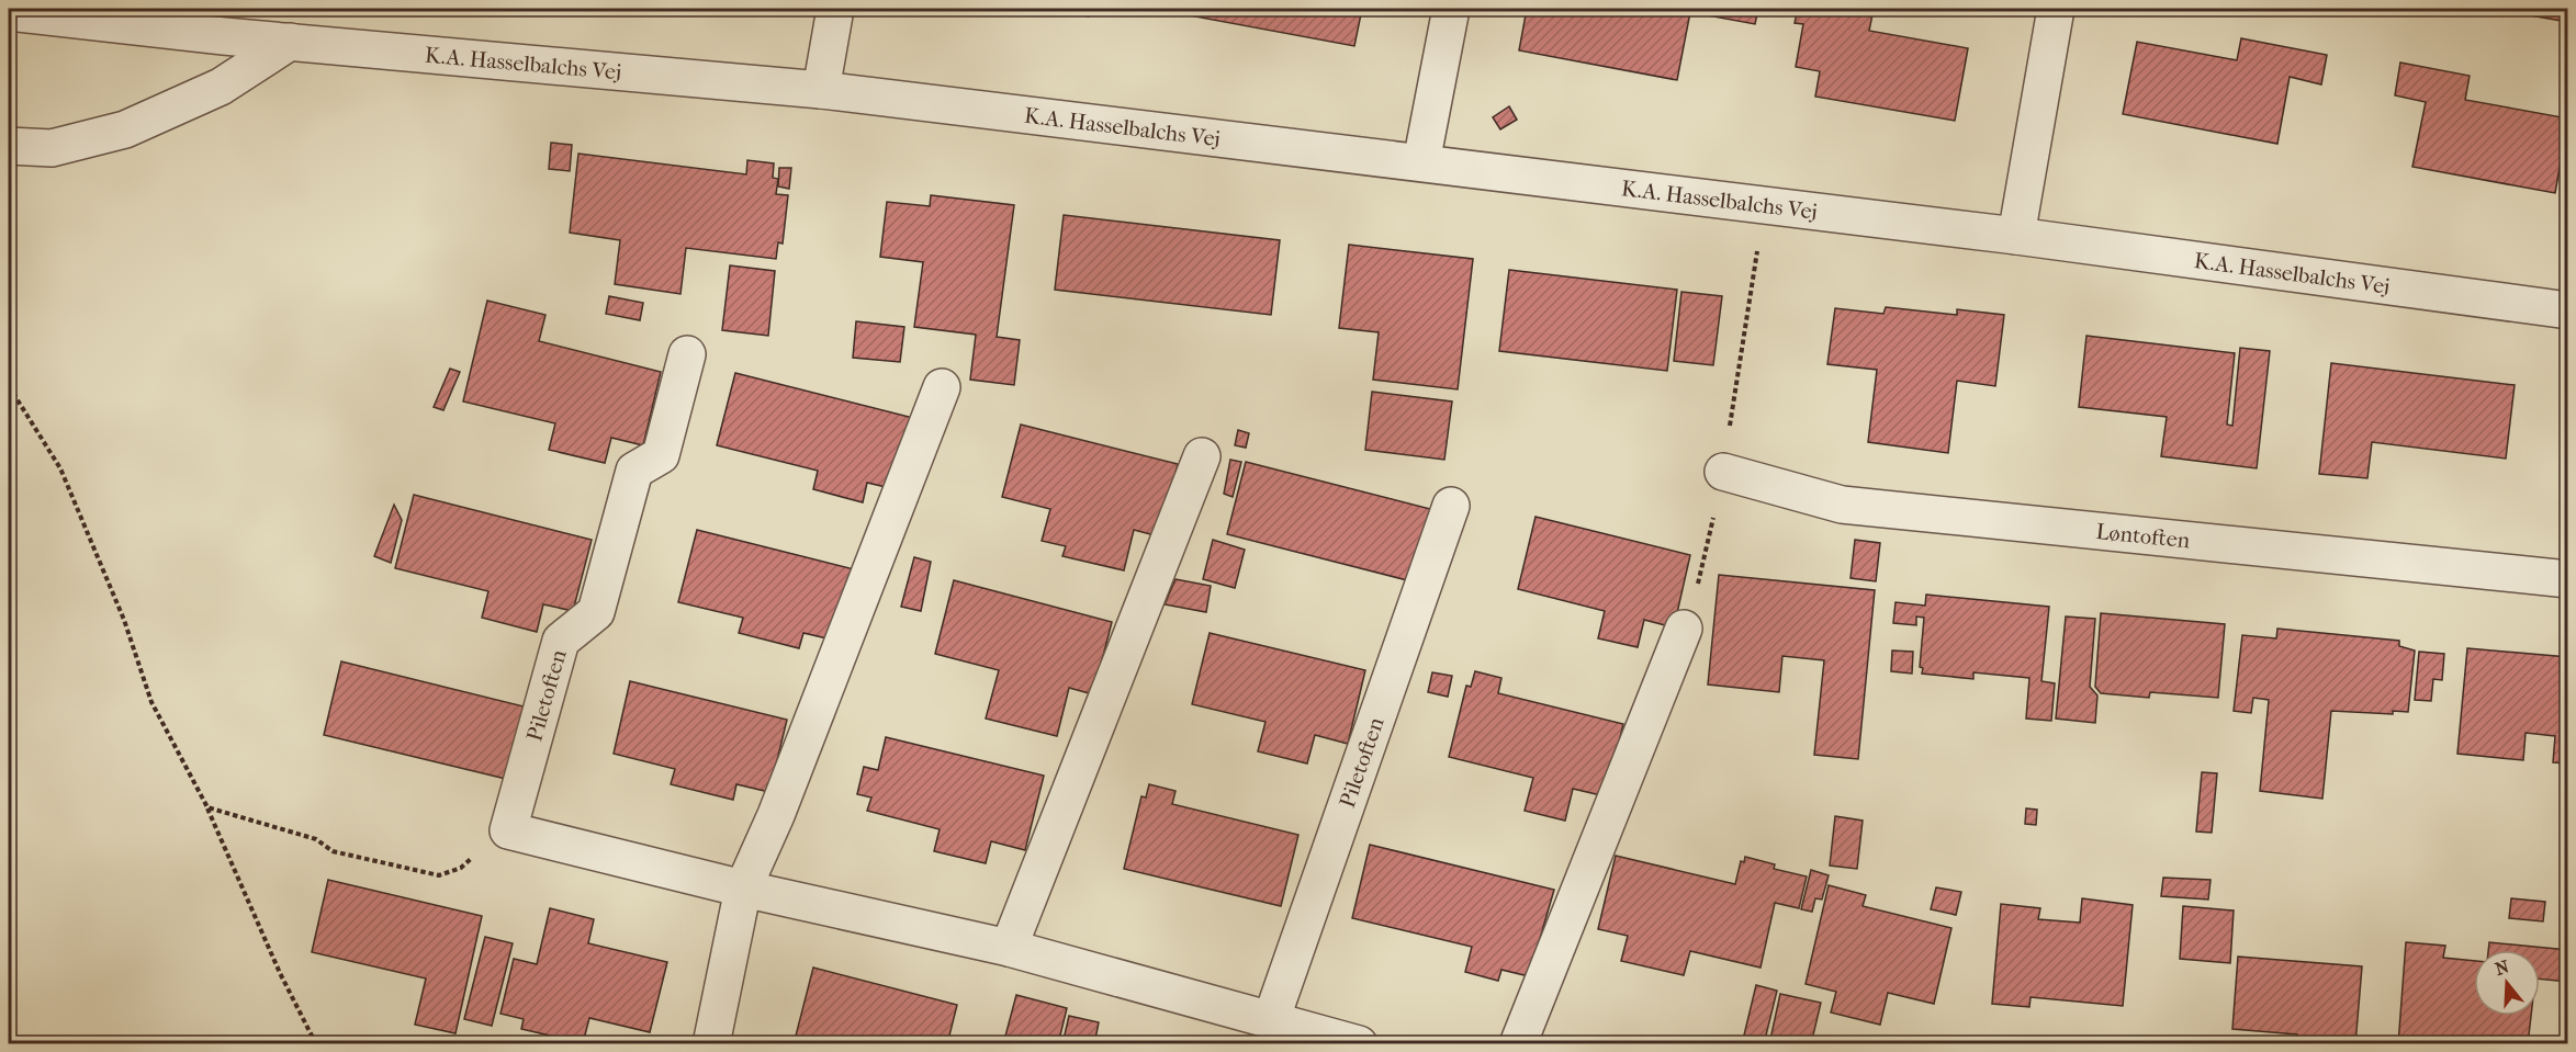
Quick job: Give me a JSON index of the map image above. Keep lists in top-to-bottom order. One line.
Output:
{"streets":{"street":["K.A. Hasselbalchs Vej","Løntoften","Piletoften"]},"north":"top"}
